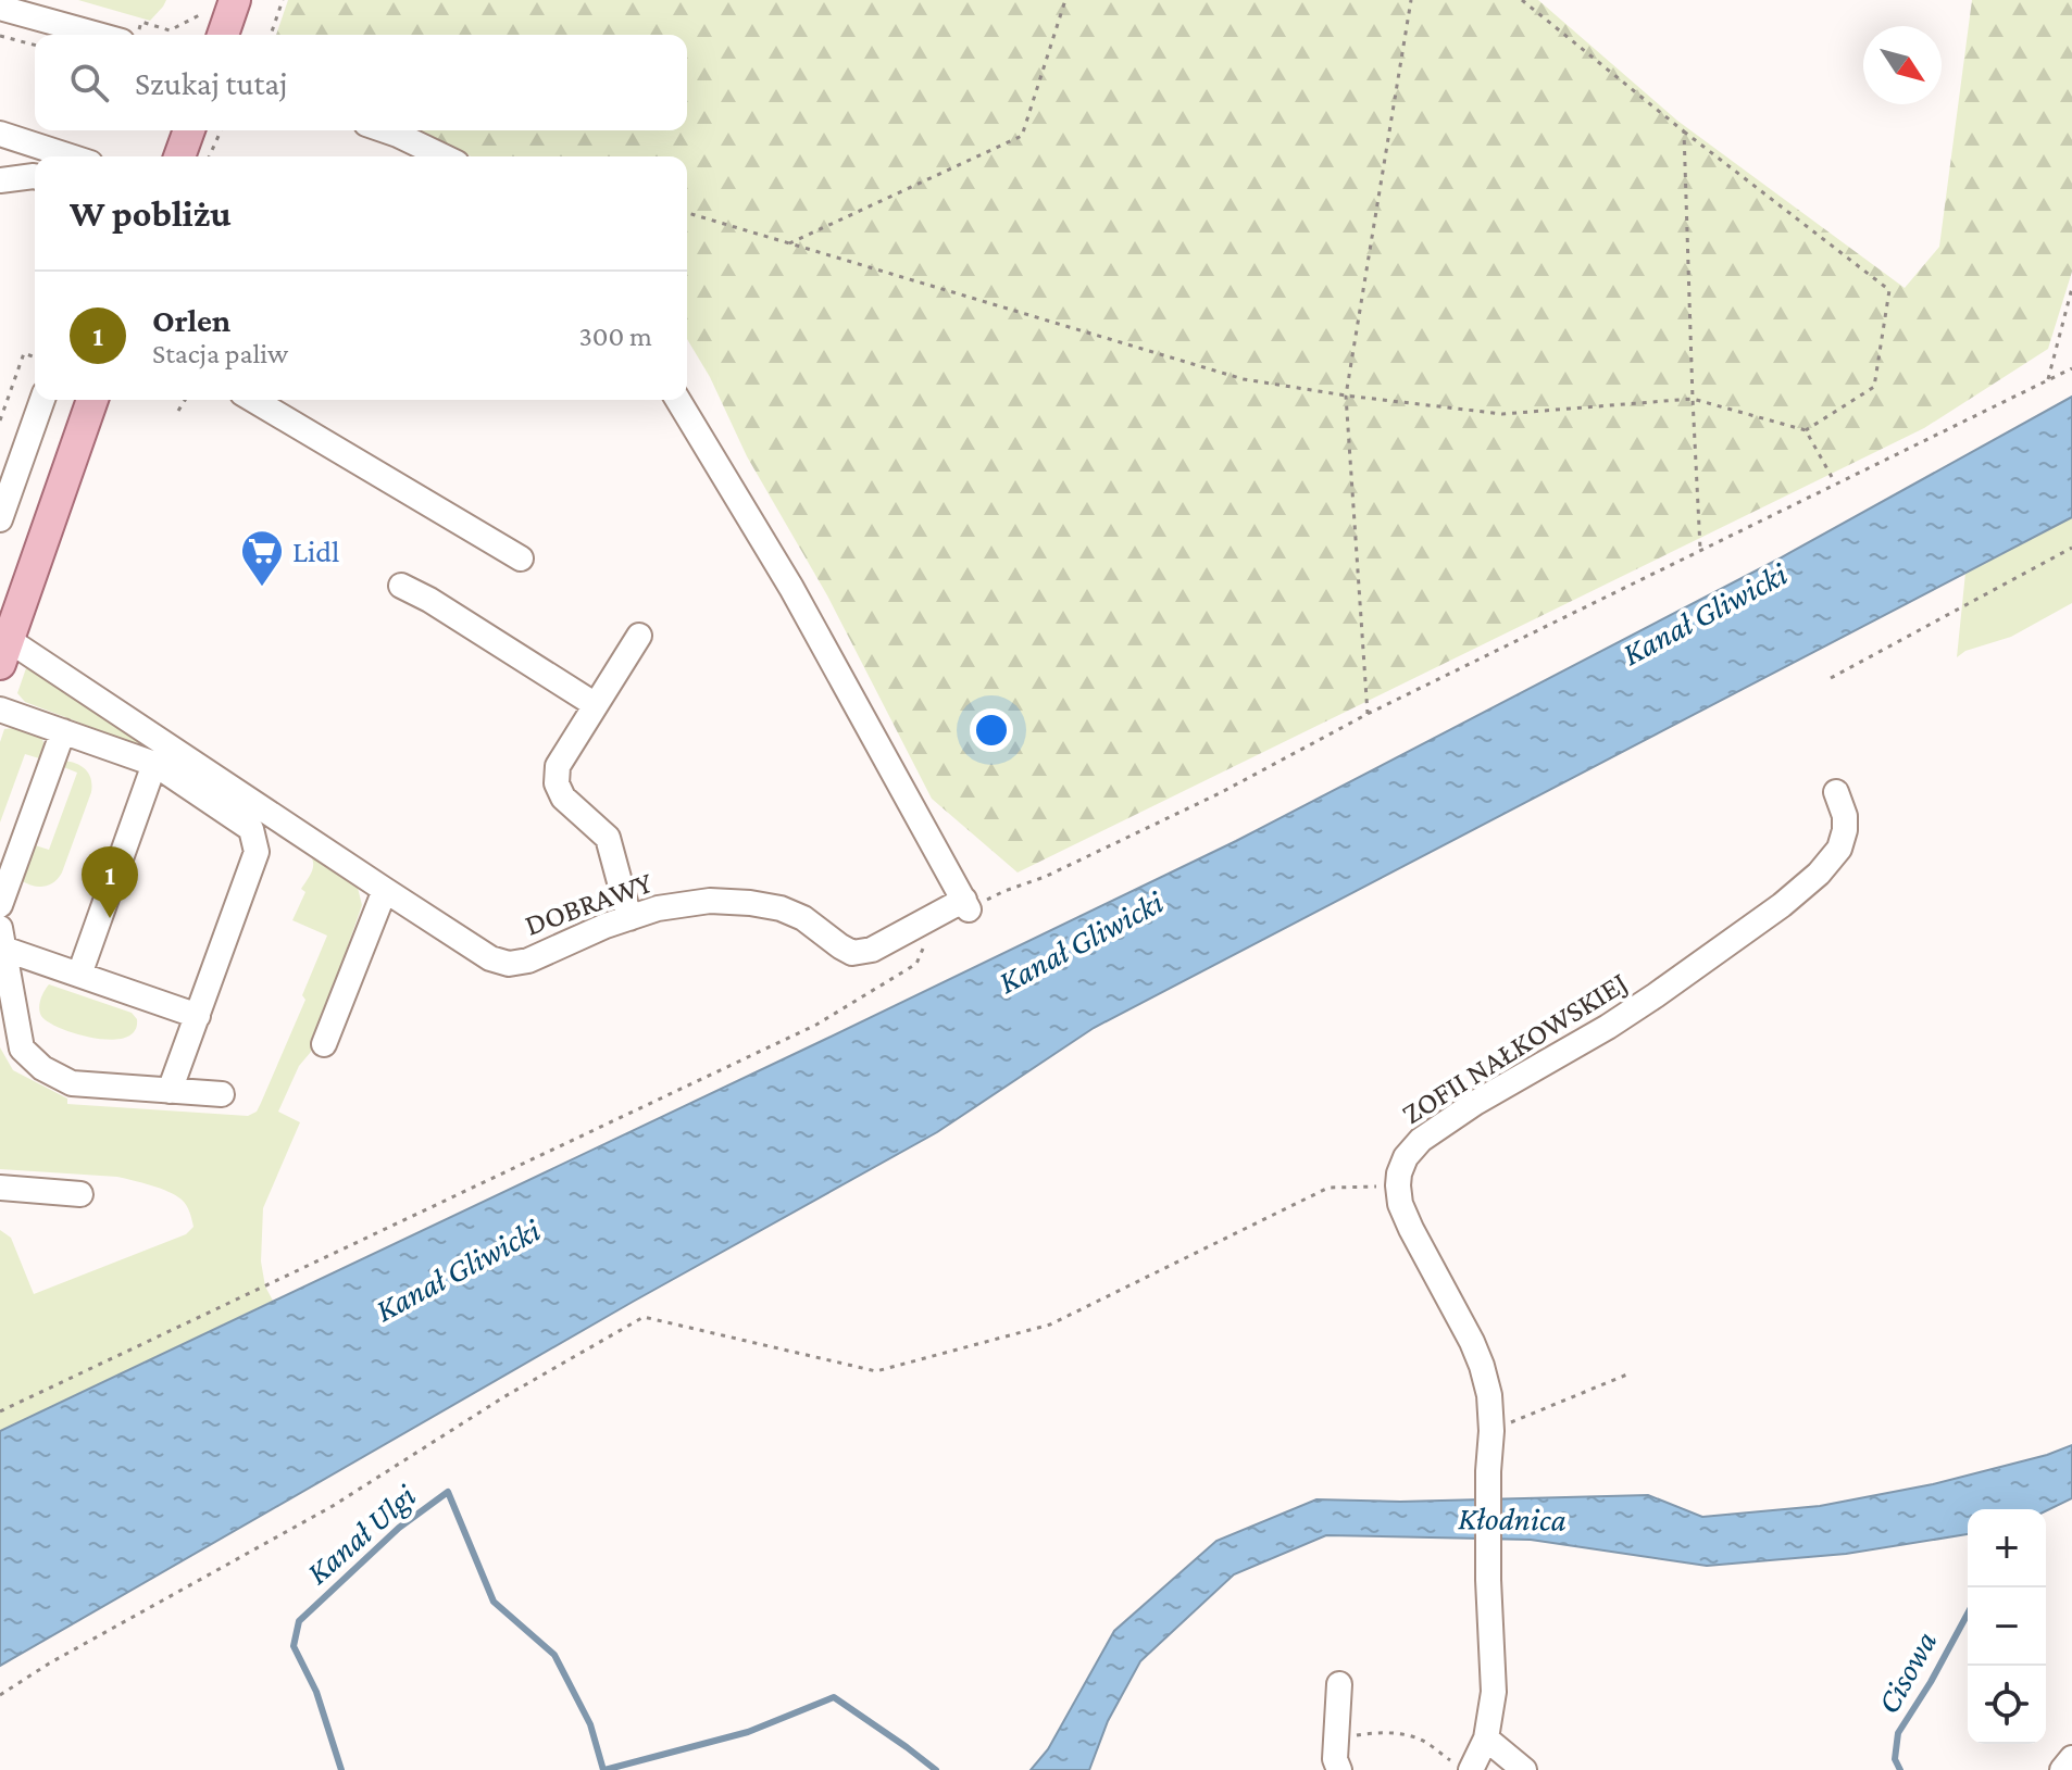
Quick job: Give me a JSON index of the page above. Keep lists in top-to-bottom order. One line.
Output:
{"streets":{"street":["DOBRAWY","ZOFII NAŁKOWSKIEJ"]},"water":["Kanał Gliwicki","Kłodnica","Kanał Ulgi","Cisowa"],"places":{"supermarket":["Lidl"]},"north":"bottom right","page":{"search":"Szukaj tutaj","heading":"W pobliżu","list":[{"mark":"1","name":"Orlen","note":"Stacja paliw","value":"300 m"}],"pins":"1","map_buttons":["+","−"]}}
